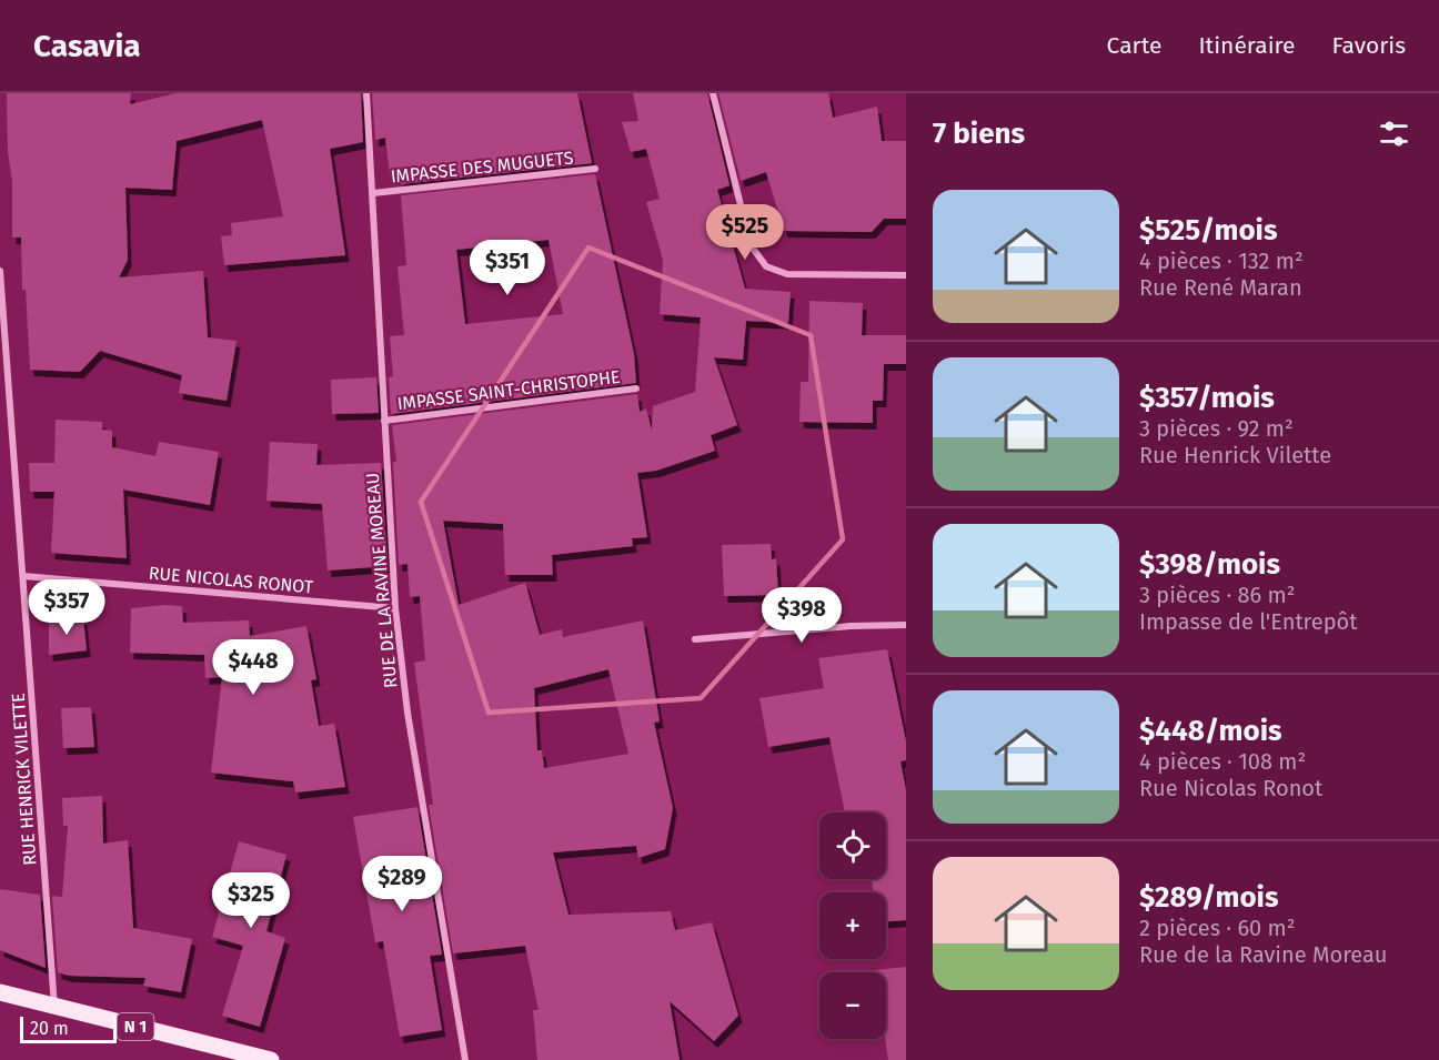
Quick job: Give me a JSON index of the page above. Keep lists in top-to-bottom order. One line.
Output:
{"streets":{"main road":["N 1"],"street":["IMPASSE DES MUGUETS","IMPASSE SAINT-CHRISTOPHE","RUE NICOLAS RONOT","RUE DE LA RAVINE MOREAU","RUE HENRICK VILETTE"]},"crossings":[["IMPASSE DES MUGUETS","RUE DE LA RAVINE MOREAU"],["IMPASSE SAINT-CHRISTOPHE","RUE DE LA RAVINE MOREAU"],["RUE NICOLAS RONOT","RUE DE LA RAVINE MOREAU"],["RUE NICOLAS RONOT","RUE HENRICK VILETTE"],["RUE HENRICK VILETTE","N 1"]],"scale_bar":"20 m","page":{"header":"Casavia","nav":["Carte","Itinéraire","Favoris"],"heading":"7 biens","list":[{"name":"$525/mois","note":"4 pièces · 132 m² · Rue René Maran"},{"name":"$357/mois","note":"3 pièces · 92 m² · Rue Henrick Vilette"},{"name":"$398/mois","note":"3 pièces · 86 m² · Impasse de l'Entrepôt"},{"name":"$448/mois","note":"4 pièces · 108 m² · Rue Nicolas Ronot"},{"name":"$289/mois","note":"2 pièces · 60 m² · Rue de la Ravine Moreau"}],"price":["$525","$351","$357","$398","$448","$289","$325"],"map_buttons":["+","−"],"scale":"20 m"}}
